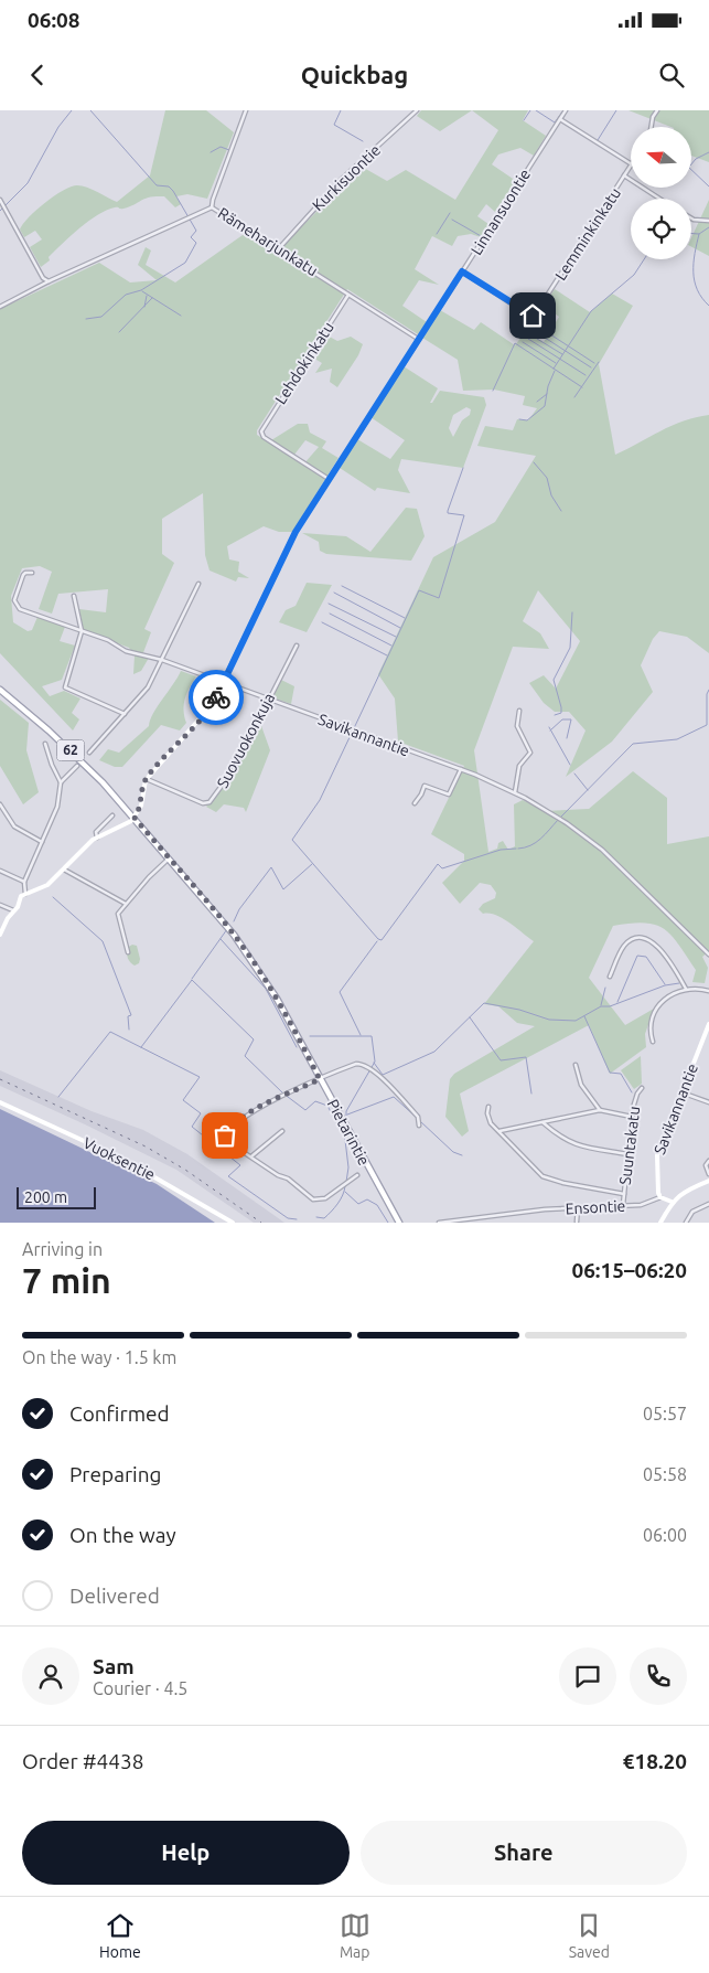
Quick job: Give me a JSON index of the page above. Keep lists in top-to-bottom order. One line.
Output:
{"streets":{"main road":["62","Pietarintie"],"street":["Kurkisuontie","Linnansuontie","Lemminkinkatu","Rämeharjunkatu","Lehdokinkatu","Savikannantie","Suovuokonkuja","Suuntakatu","Vuoksentie","Ensontie"]},"crossings":[["Kurkisuontie","Rämeharjunkatu"],["Linnansuontie","Lemminkinkatu"],["Linnansuontie","Rämeharjunkatu"],["Linnansuontie","Lehdokinkatu"],["Linnansuontie","Savikannantie"],["Linnansuontie","Suovuokonkuja"],["Linnansuontie","Pietarintie"],["Rämeharjunkatu","Lehdokinkatu"],["Savikannantie","Suovuokonkuja"],["Savikannantie","Ensontie"],["Suuntakatu","Ensontie"]],"scale_bar":"200 m","north":"left","page":{"status":"06:08","header":"Quickbag","scale":"200 m","heading":["7 min","Arriving in","06:15–06:20"],"panel":["Sam","Courier · 4.5","Order #4438","€18.20"],"bar":"On the way · 1.5 km","list":[["Confirmed","05:57"],["Preparing","05:58"],["On the way","06:00"],"Delivered"],"buttons":["Help","Share"],"tabs":["Home","Map","Saved"]}}
